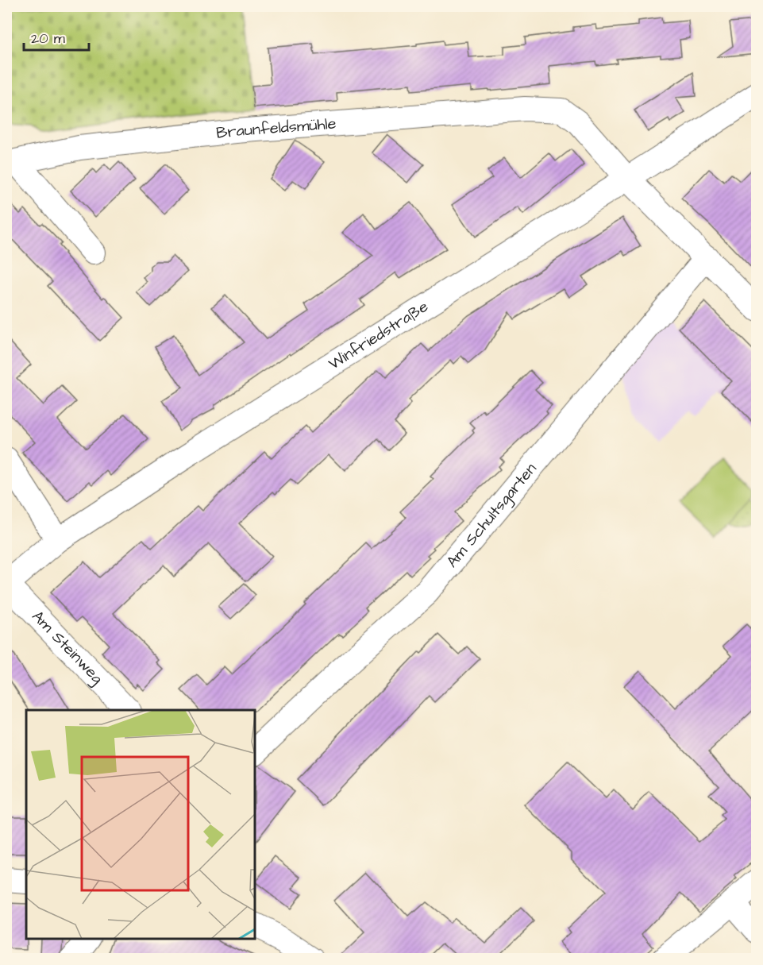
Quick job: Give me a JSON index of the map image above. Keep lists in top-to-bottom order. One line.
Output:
{"streets":{"street":["Braunfeldsmühle","Winfriedstraße","Am Schultsgarten","Am Steinweg"]},"crossings":[["Braunfeldsmühle","Winfriedstraße"],["Braunfeldsmühle","Am Schultsgarten"],["Winfriedstraße","Am Steinweg"]],"scale_bar":"20 m"}
